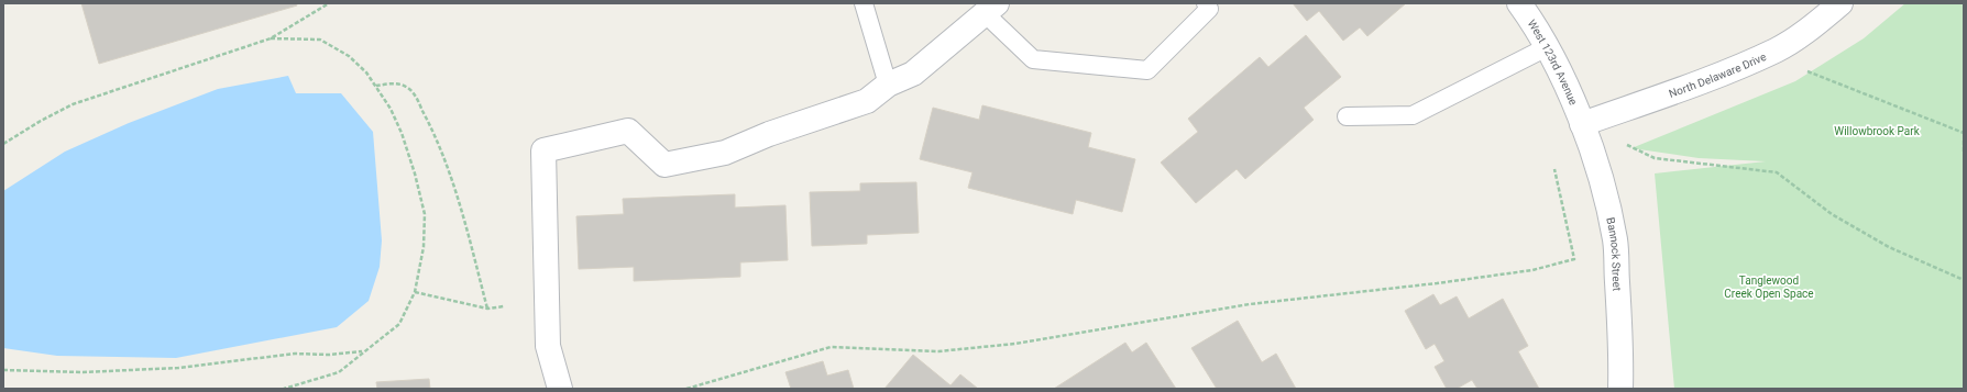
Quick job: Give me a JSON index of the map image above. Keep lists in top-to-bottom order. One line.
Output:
{"streets":{"street":["West 123rd Avenue","North Delaware Drive","Bannock Street"]},"crossings":[["West 123rd Avenue","North Delaware Drive"],["West 123rd Avenue","Bannock Street"],["North Delaware Drive","Bannock Street"]],"parks":["Willowbrook Park","Tanglewood Creek Open Space"]}
